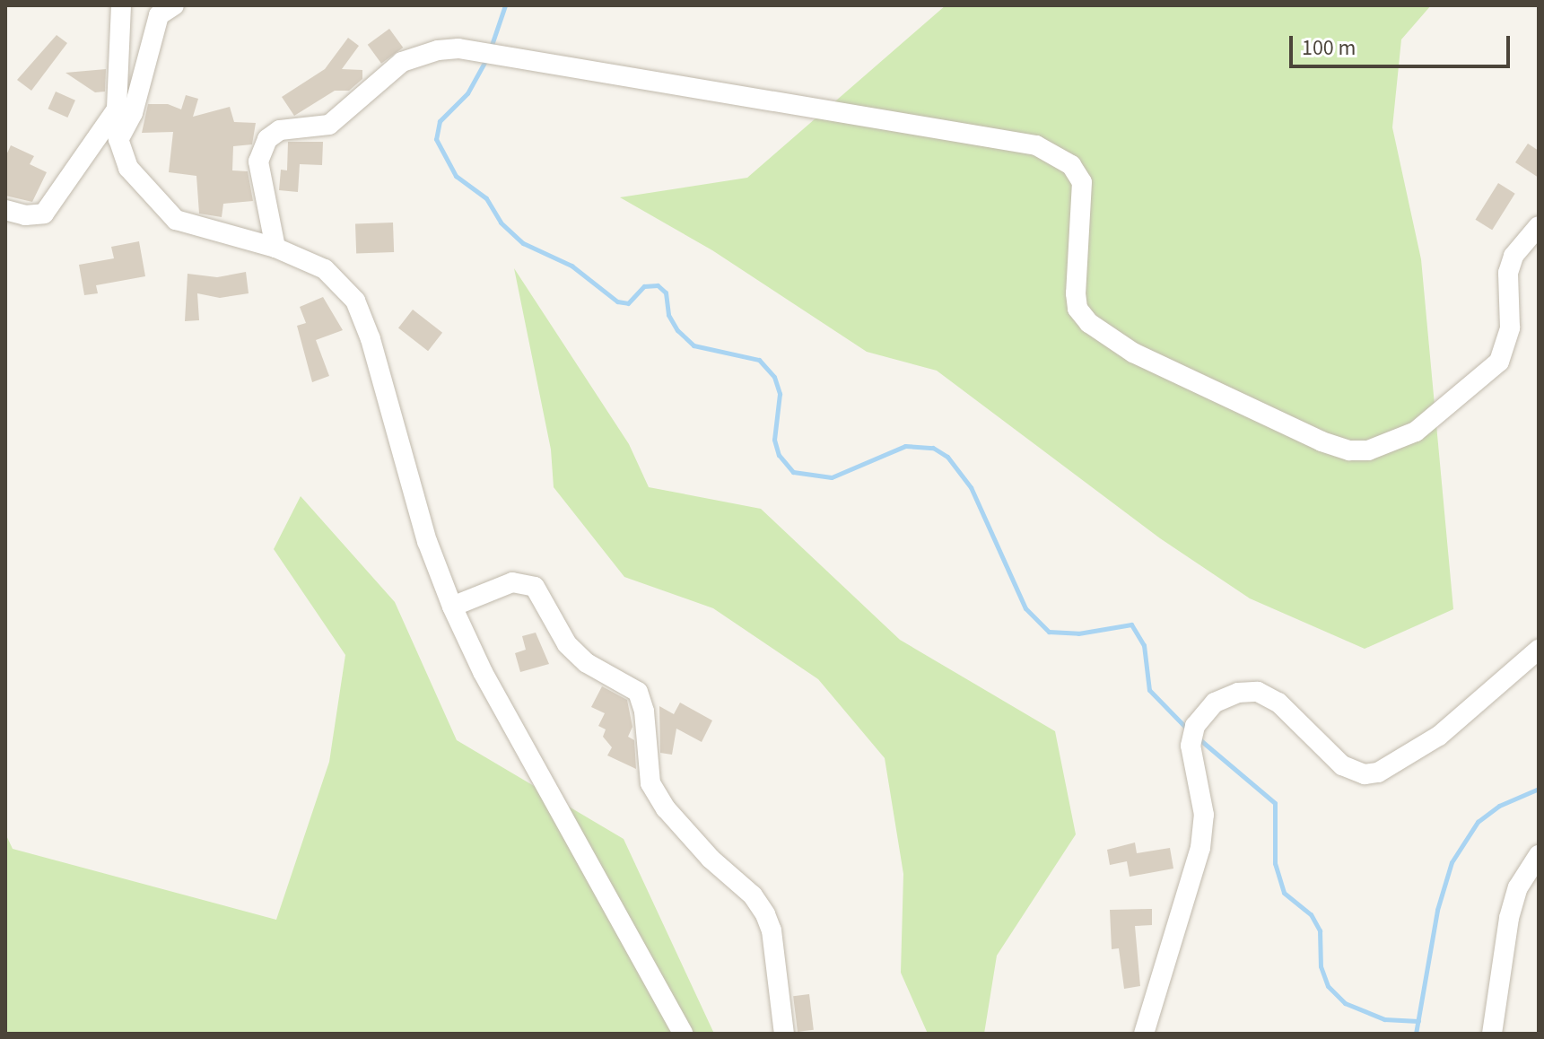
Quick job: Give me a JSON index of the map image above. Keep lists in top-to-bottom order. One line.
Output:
{"scale_bar":"100 m"}
